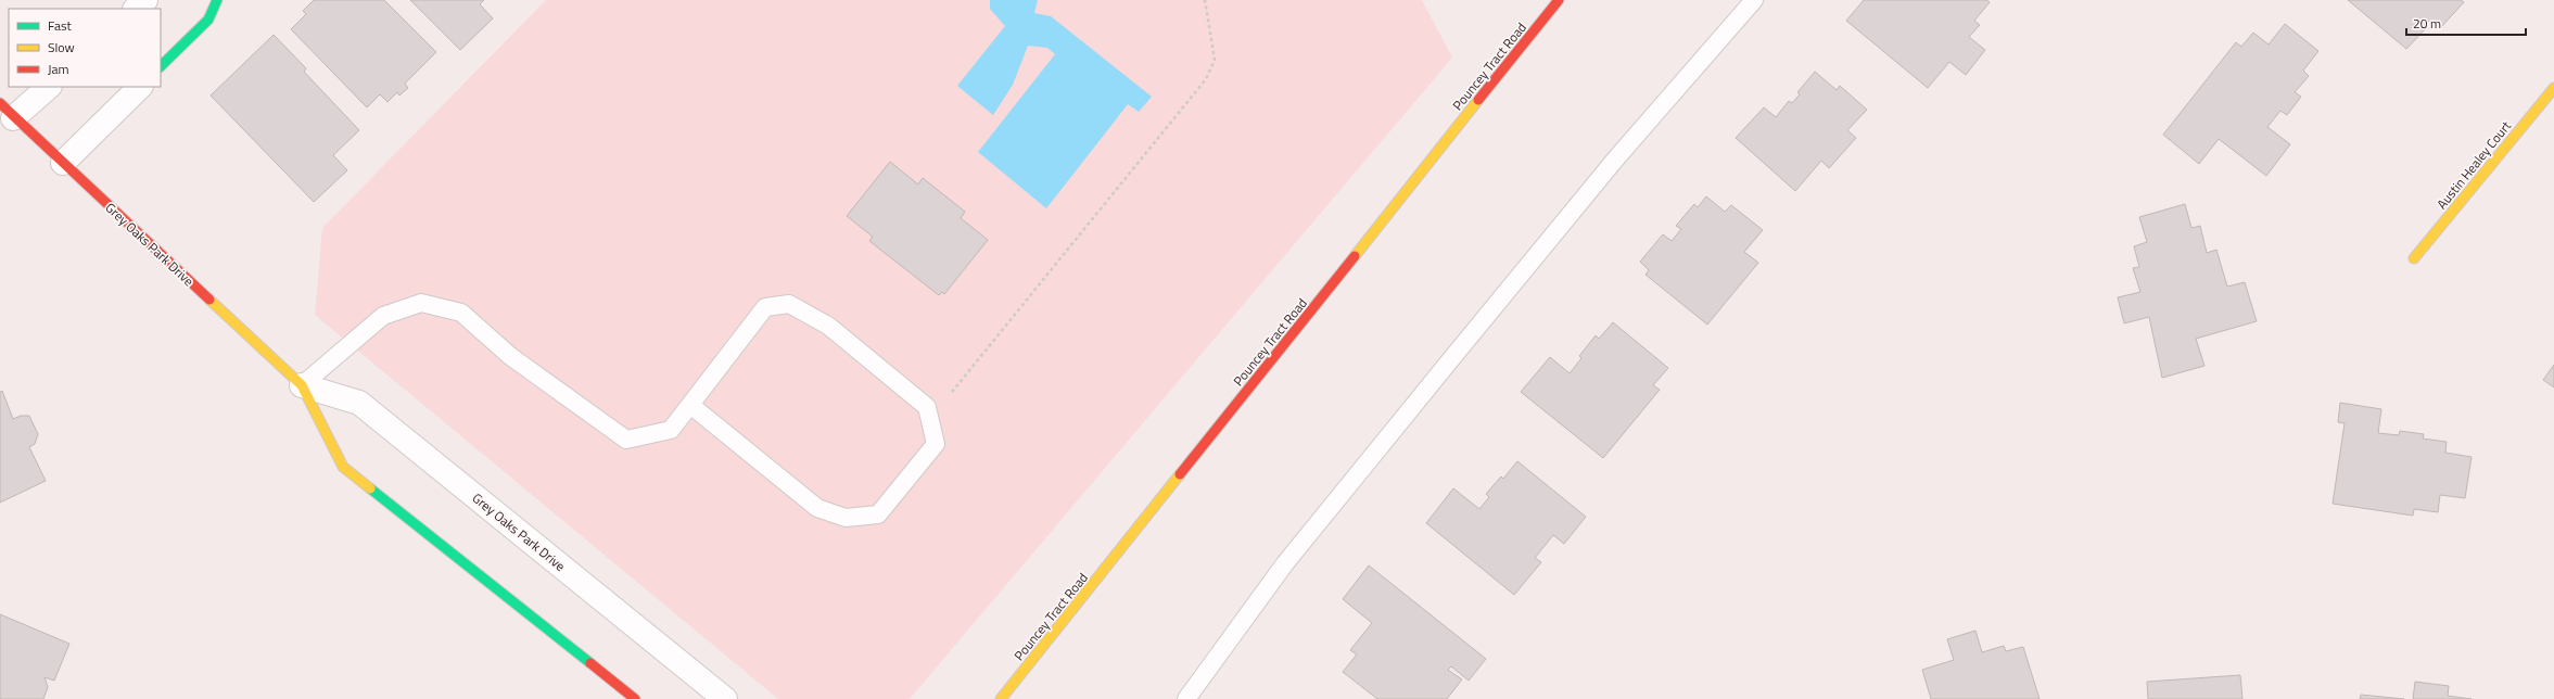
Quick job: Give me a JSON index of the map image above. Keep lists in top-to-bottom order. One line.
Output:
{"streets":{"street":["Pouncey Tract Road","Austin Healey Court","Grey Oaks Park Drive"]},"legend":["Fast","Slow","Jam"],"scale_bar":"20 m"}
